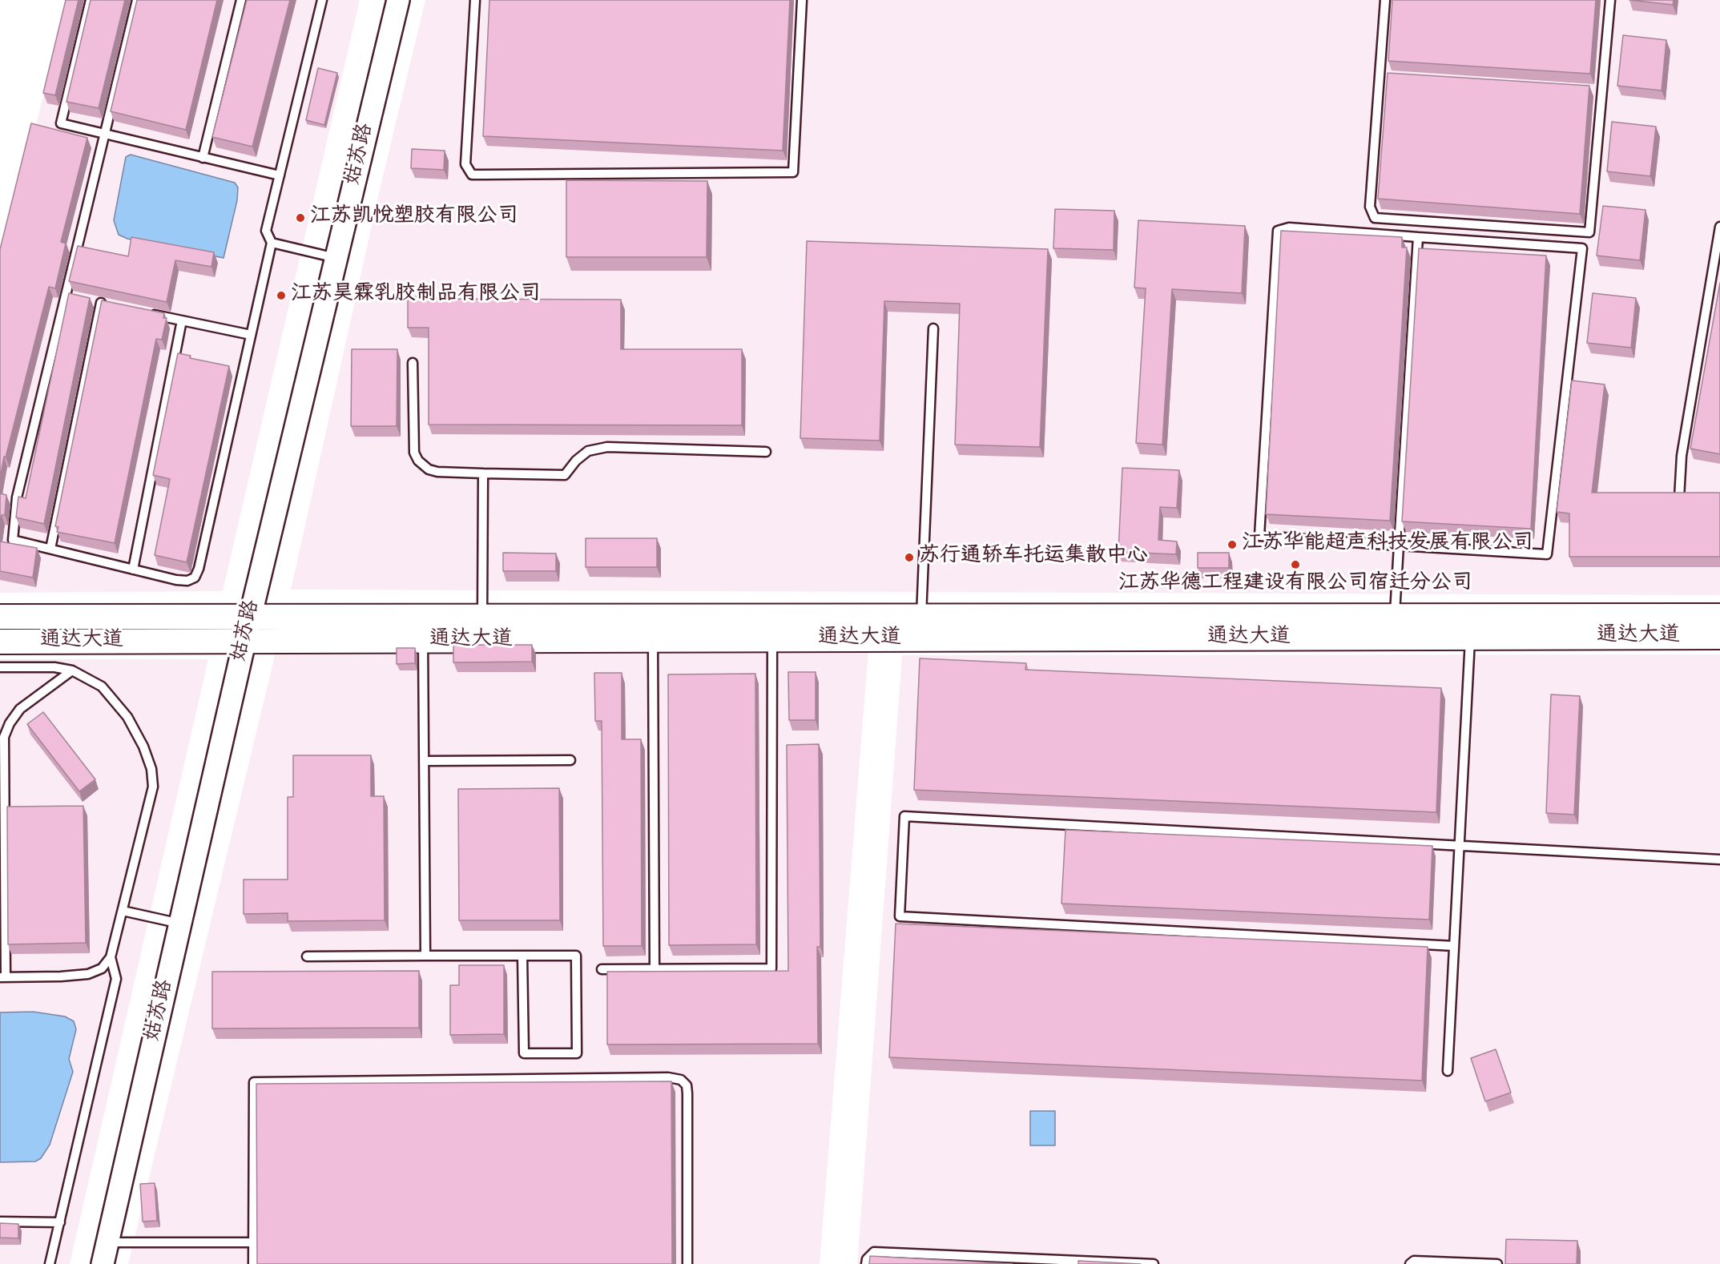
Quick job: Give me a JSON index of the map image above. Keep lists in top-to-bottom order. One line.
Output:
{"streets":{"main road":["通达大道"],"street":["姑苏路"]},"crossings":[["姑苏路","通达大道"]],"places":["江苏凯悦塑胶有限公司","江苏昊霖乳胶制品有限公司","江苏华能超声科技发展有限公司","苏行通轿车托运集散中心","江苏华德工程建设有限公司宿迁分公司"]}
